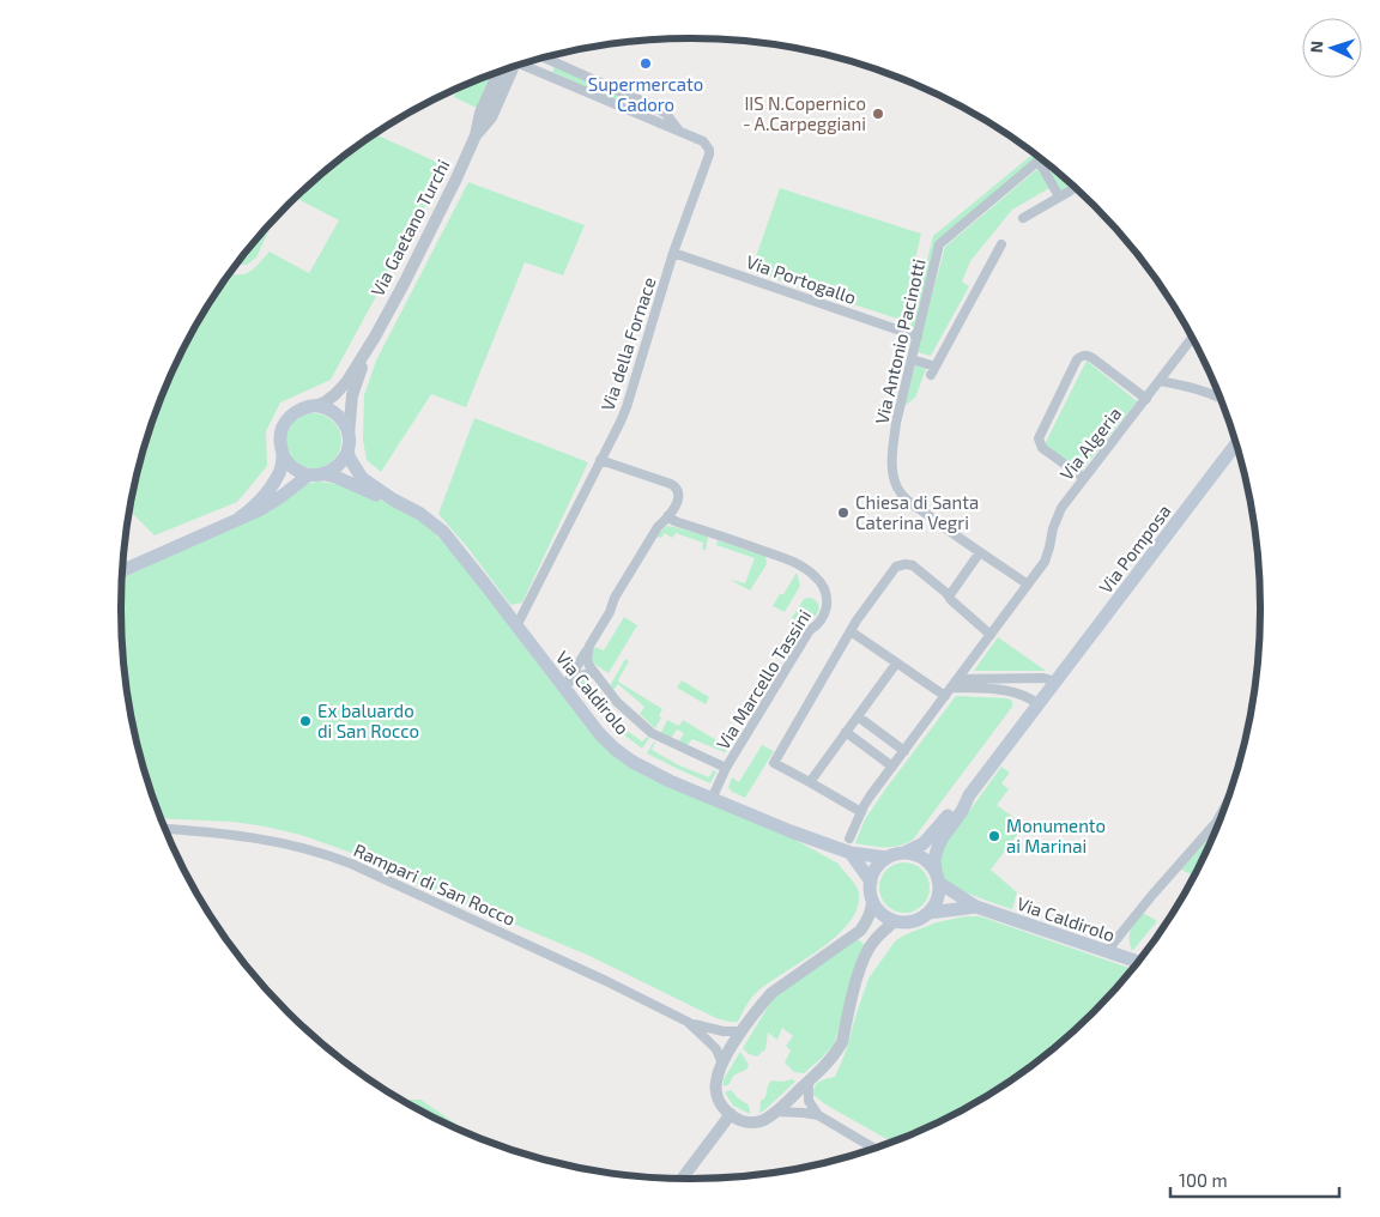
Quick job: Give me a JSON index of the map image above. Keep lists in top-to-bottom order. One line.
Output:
{"streets":{"main road":["Via Pomposa","Via Caldirolo"],"street":["Via Gaetano Turchi","Via Portogallo","Via Antonio Pacinotti","Via della Fornace","Via Algeria","Via Marcello Tassini","Rampari di San Rocco"]},"crossings":[["Via Gaetano Turchi","Via Caldirolo"],["Via Portogallo","Via Antonio Pacinotti"],["Via Portogallo","Via della Fornace"],["Via Antonio Pacinotti","Via Algeria"],["Via della Fornace","Via Caldirolo"],["Via Pomposa","Via Caldirolo"],["Via Marcello Tassini","Via Caldirolo"]],"places":["Supermercato Cadoro","IIS N.Copernico - A.Carpeggiani","Chiesa di Santa Caterina Vegri","Ex baluardo di San Rocco","Monumento ai Marinai"],"scale_bar":"100 m","north":"left"}
